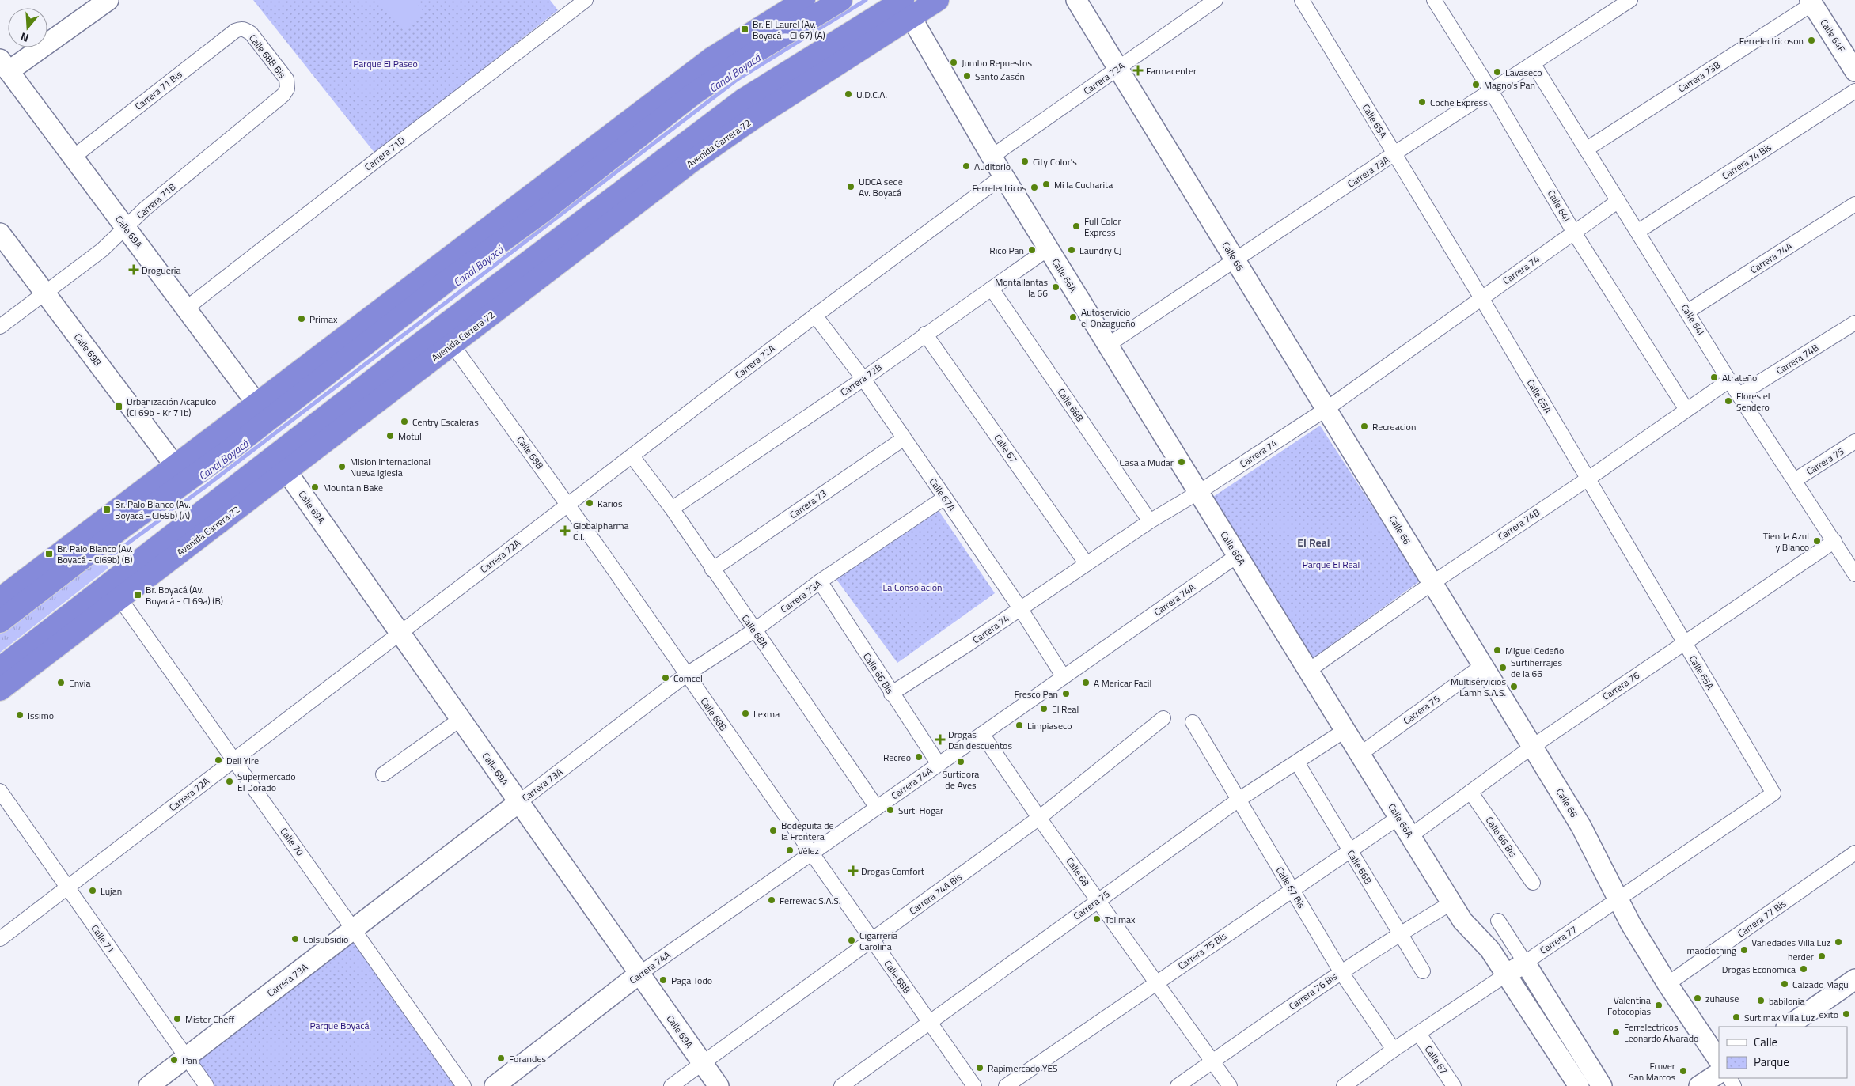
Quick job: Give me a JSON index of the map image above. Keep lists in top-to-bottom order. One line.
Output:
{"streets":{"highway":["Avenida Carrera 72"],"street":["Calle 64F","Calle 68B Bis","Carrera 73B","Carrera 72A","Carrera 71 Bis","Calle 65A","Carrera 71D","Carrera 74 Bis","Carrera 73A","Carrera 71B","Calle 64J","Calle 69A","Calle 66","Carrera 74A","Carrera 74","Calle 66A","Calle 64I","Calle 69B","Carrera 74B","Carrera 72B","Calle 68B","Calle 67","Carrera 75","Calle 67A","Carrera 73","Calle 68A","Calle 66 Bis","Carrera 76","Calle 70","Calle 66B","Calle 68","Calle 67 Bis","Carrera 74A Bis","Carrera 77 Bis","Calle 71","Carrera 77","Carrera 75 Bis","Carrera 76 Bis"]},"crossings":[["Calle 64F","Carrera 73B"],["Calle 68B Bis","Carrera 71 Bis"],["Calle 68B Bis","Carrera 71B"],["Carrera 73B","Calle 64I"],["Carrera 72A","Calle 69A"],["Carrera 72A","Calle 66"],["Carrera 72A","Calle 66A"],["Carrera 72A","Calle 68B"],["Carrera 72A","Calle 67A"],["Carrera 72A","Calle 68A"],["Carrera 72A","Calle 70"],["Carrera 72A","Calle 71"],["Carrera 71 Bis","Calle 69A"],["Calle 65A","Carrera 73A"],["Calle 65A","Carrera 74"],["Calle 65A","Carrera 74B"],["Calle 65A","Carrera 76"],["Calle 65A","Carrera 77"],["Avenida Carrera 72","Calle 69A"],["Avenida Carrera 72","Calle 66A"],["Avenida Carrera 72","Calle 68B"],["Avenida Carrera 72","Calle 70"],["Carrera 71D","Calle 69A"],["Carrera 74 Bis","Calle 64I"],["Carrera 73A","Calle 64J"],["Carrera 73A","Calle 69A"],["Carrera 73A","Calle 66"],["Carrera 73A","Calle 66A"],["Carrera 73A","Calle 64I"],["Carrera 73A","Calle 68B"],["Carrera 73A","Calle 67A"],["Carrera 73A","Calle 68A"],["Carrera 73A","Calle 66 Bis"],["Carrera 73A","Calle 70"],["Carrera 73A","Calle 71"],["Carrera 71B","Calle 69A"],["Carrera 71B","Calle 69B"],["Calle 64J","Carrera 74"],["Calle 64J","Carrera 74B"],["Calle 69A","Carrera 74A"],["Calle 69A","Carrera 74A Bis"],["Calle 66","Carrera 74"],["Calle 66","Carrera 74B"],["Calle 66","Carrera 75"],["Calle 66","Carrera 76"],["Calle 66","Carrera 77 Bis"],["Calle 66","Carrera 77"],["Carrera 74A","Calle 66A"],["Carrera 74A","Calle 64I"],["Carrera 74A","Calle 68B"],["Carrera 74A","Calle 67A"],["Carrera 74A","Calle 68A"],["Carrera 74A","Calle 66 Bis"],["Carrera 74A","Calle 68"],["Carrera 74","Calle 66A"],["Carrera 74","Calle 64I"],["Carrera 74","Calle 68B"],["Carrera 74","Calle 67"],["Carrera 74","Calle 67A"],["Carrera 74","Calle 66 Bis"],["Calle 66A","Carrera 74B"],["Calle 66A","Carrera 72B"],["Calle 66A","Carrera 75"],["Calle 66A","Carrera 76"],["Calle 66A","Carrera 77"],["Calle 66A","Carrera 75 Bis"],["Calle 66A","Carrera 76 Bis"],["Calle 64I","Carrera 74B"],["Calle 64I","Carrera 75"],["Calle 64I","Carrera 76"],["Carrera 72B","Calle 68B"],["Carrera 72B","Calle 67"],["Carrera 72B","Calle 67A"],["Carrera 72B","Calle 68A"],["Calle 68B","Carrera 75"],["Calle 68B","Carrera 74A Bis"],["Calle 67","Carrera 77"],["Carrera 75","Calle 66B"],["Carrera 75","Calle 68"],["Carrera 75","Calle 67 Bis"],["Calle 67A","Carrera 73"],["Carrera 73","Calle 68A"],["Calle 66 Bis","Carrera 76"],["Calle 66B","Carrera 75 Bis"],["Calle 66B","Carrera 76 Bis"],["Calle 68","Carrera 74A Bis"],["Calle 68","Carrera 75 Bis"],["Calle 68","Carrera 76 Bis"],["Calle 67 Bis","Carrera 77"],["Calle 67 Bis","Carrera 75 Bis"],["Calle 67 Bis","Carrera 76 Bis"]],"districts":["El Real"],"water":["Canal Boyacá"],"parks":["Parque El Paseo","Parque El Real","La Consolación","Parque Boyacá"],"places":{"transit":["Br. El Laurel (Av. Boyacá - Cl 67) (A)","Urbanización Acapulco (Cl 69b - Kr 71b)","Br. Palo Blanco (Av. Boyacá - Cl69b) (A)","Br. Palo Blanco (Av. Boyacá - Cl69b) (B)","Br. Boyacá (Av. Boyacá - Cl 69a) (B)"],"other":["Ferrelectricoson","Jumbo Repuestos","Lavaseco","Santo Zasón","Magno's Pan","U.D.C.A.","Coche Express","City Color's","Auditorio","Mi la Cucharita","UDCA sede Av. Boyacá","Ferrelectricos","Full Color Express","Rico Pan","Laundry CJ","Montallantas la 66","Autoservicio el Onzagueño","Primax","Atrateño","Flores el Sendero","Centry Escaleras","Recreacion","Motul","Casa a Mudar","Mision Internacional Nueva Iglesia","Mountain Bake","Karios","Tienda Azul y Blanco","Miguel Cedeño","Surtiherrajes de la 66","Comcel","Envia","A Mericar Facil","Multiservicios Lamh S.A.S.","Fresco Pan","El Real","Lexma","Issimo","Limpiaseco","Recreo","Deli Yire","Surtidora de Aves","Supermercado El Dorado","Surti Hogar","Bodeguita de la Frontera","Vélez","Lujan","Ferrewac S.A.S.","Tolimax","Colsubsidio","Cigarrería Carolina","Variedades Villa Luz","maoclothing","herder","Drogas Economica","Paga Todo","Calzado Magu","zuhause","babilonia","Valentina Fotocopias","exito","Surtimax Villa Luz","Mister Cheff","Ferrelectricos Leonardo Alvarado","Forandes","Pan","Rapimercado YES","Fruver San Marcos"],"health":["Farmacenter","Droguería","Globalpharma C.I.","Drogas Danidescuentos","Drogas Comfort"]},"legend":["Calle","Parque"],"north":"bottom"}
